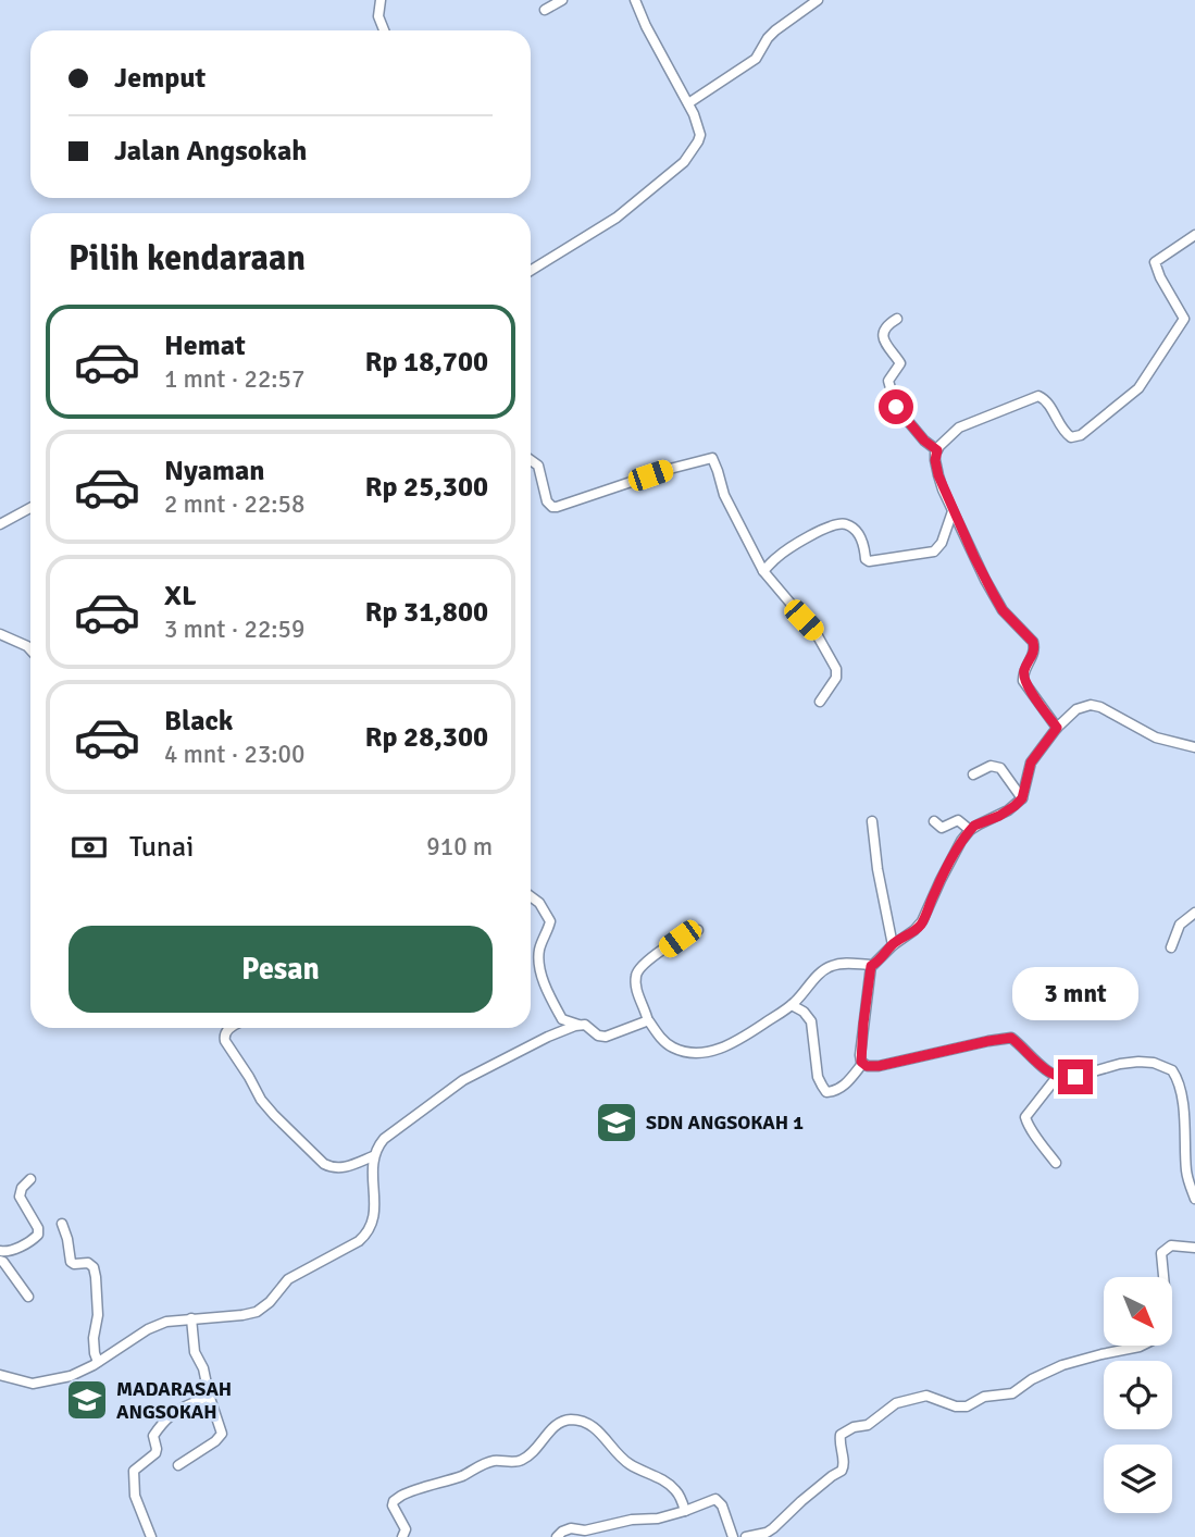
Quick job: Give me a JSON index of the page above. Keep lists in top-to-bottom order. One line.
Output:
{"places":{"school or university":["SDN ANGSOKAH 1","MADARASAH ANGSOKAH"]},"north":"bottom right","page":{"banner":["Jemput","Jalan Angsokah"],"heading":"Pilih kendaraan","list":[{"name":"Hemat","note":"1 mnt · 22:57","value":"Rp 18,700"},{"name":"Nyaman","note":"2 mnt · 22:58","value":"Rp 25,300"},{"name":"XL","note":"3 mnt · 22:59","value":"Rp 31,800"},{"name":"Black","note":"4 mnt · 23:00","value":"Rp 28,300"}],"pay":["Tunai","910 m"],"buttons":"Pesan","bubble":"3 mnt"}}
